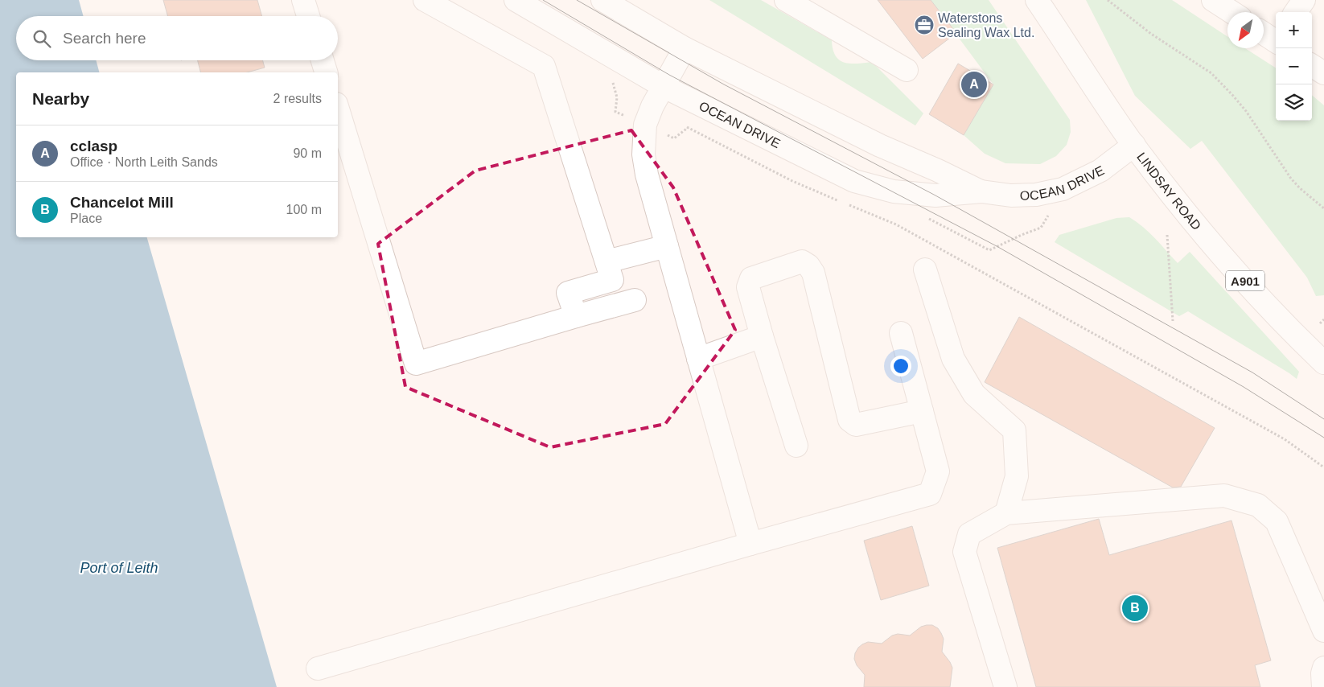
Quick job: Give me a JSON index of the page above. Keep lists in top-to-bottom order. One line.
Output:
{"streets":{"street":["OCEAN DRIVE","LINDSAY ROAD","A901"]},"crossings":[["OCEAN DRIVE","LINDSAY ROAD"]],"water":["Port of Leith"],"places":{"office":["Waterstons Sealing Wax Ltd."]},"north":"bottom left","page":{"map_buttons":["+","−"],"search":"Search here","pins":["A","B"],"heading":["Nearby","2 results"],"list":[{"mark":"A","name":"cclasp","note":"Office · North Leith Sands","value":"90 m"},{"mark":"B","name":"Chancelot Mill","note":"Place","value":"100 m"}]}}
